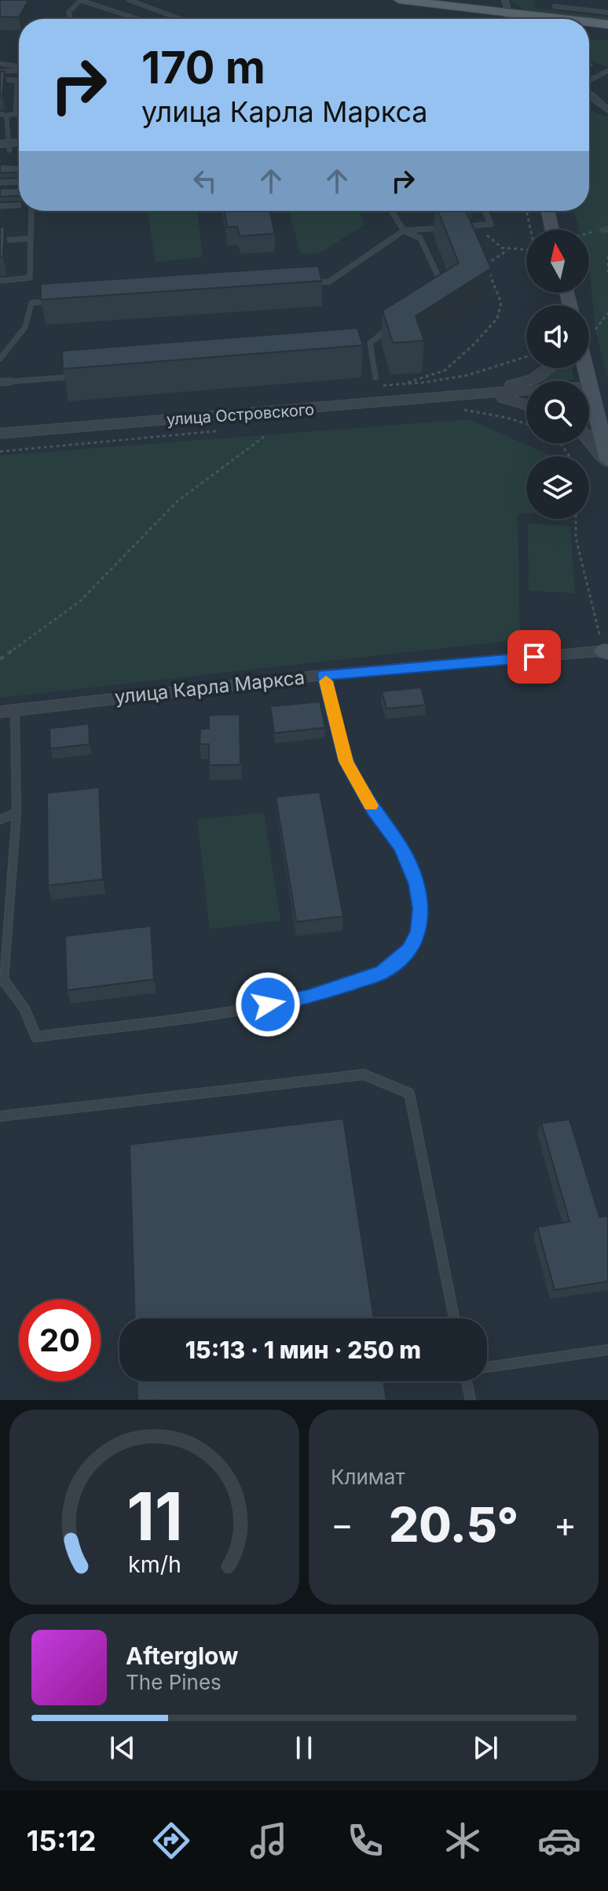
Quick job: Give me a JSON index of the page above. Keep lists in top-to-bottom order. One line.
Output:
{"streets":{"street":["улица Островского","улица Карла Маркса"]},"north":"top","page":{"turn":["170 m","улица Карла Маркса"],"limit":"20","trip":"15:13 · 1 мин · 250 m","tile":"Климат","heat":["−","20.5°","+"],"song":["Afterglow","The Pines"],"tabs":"15:12","gauge":["11","km/h"]}}
